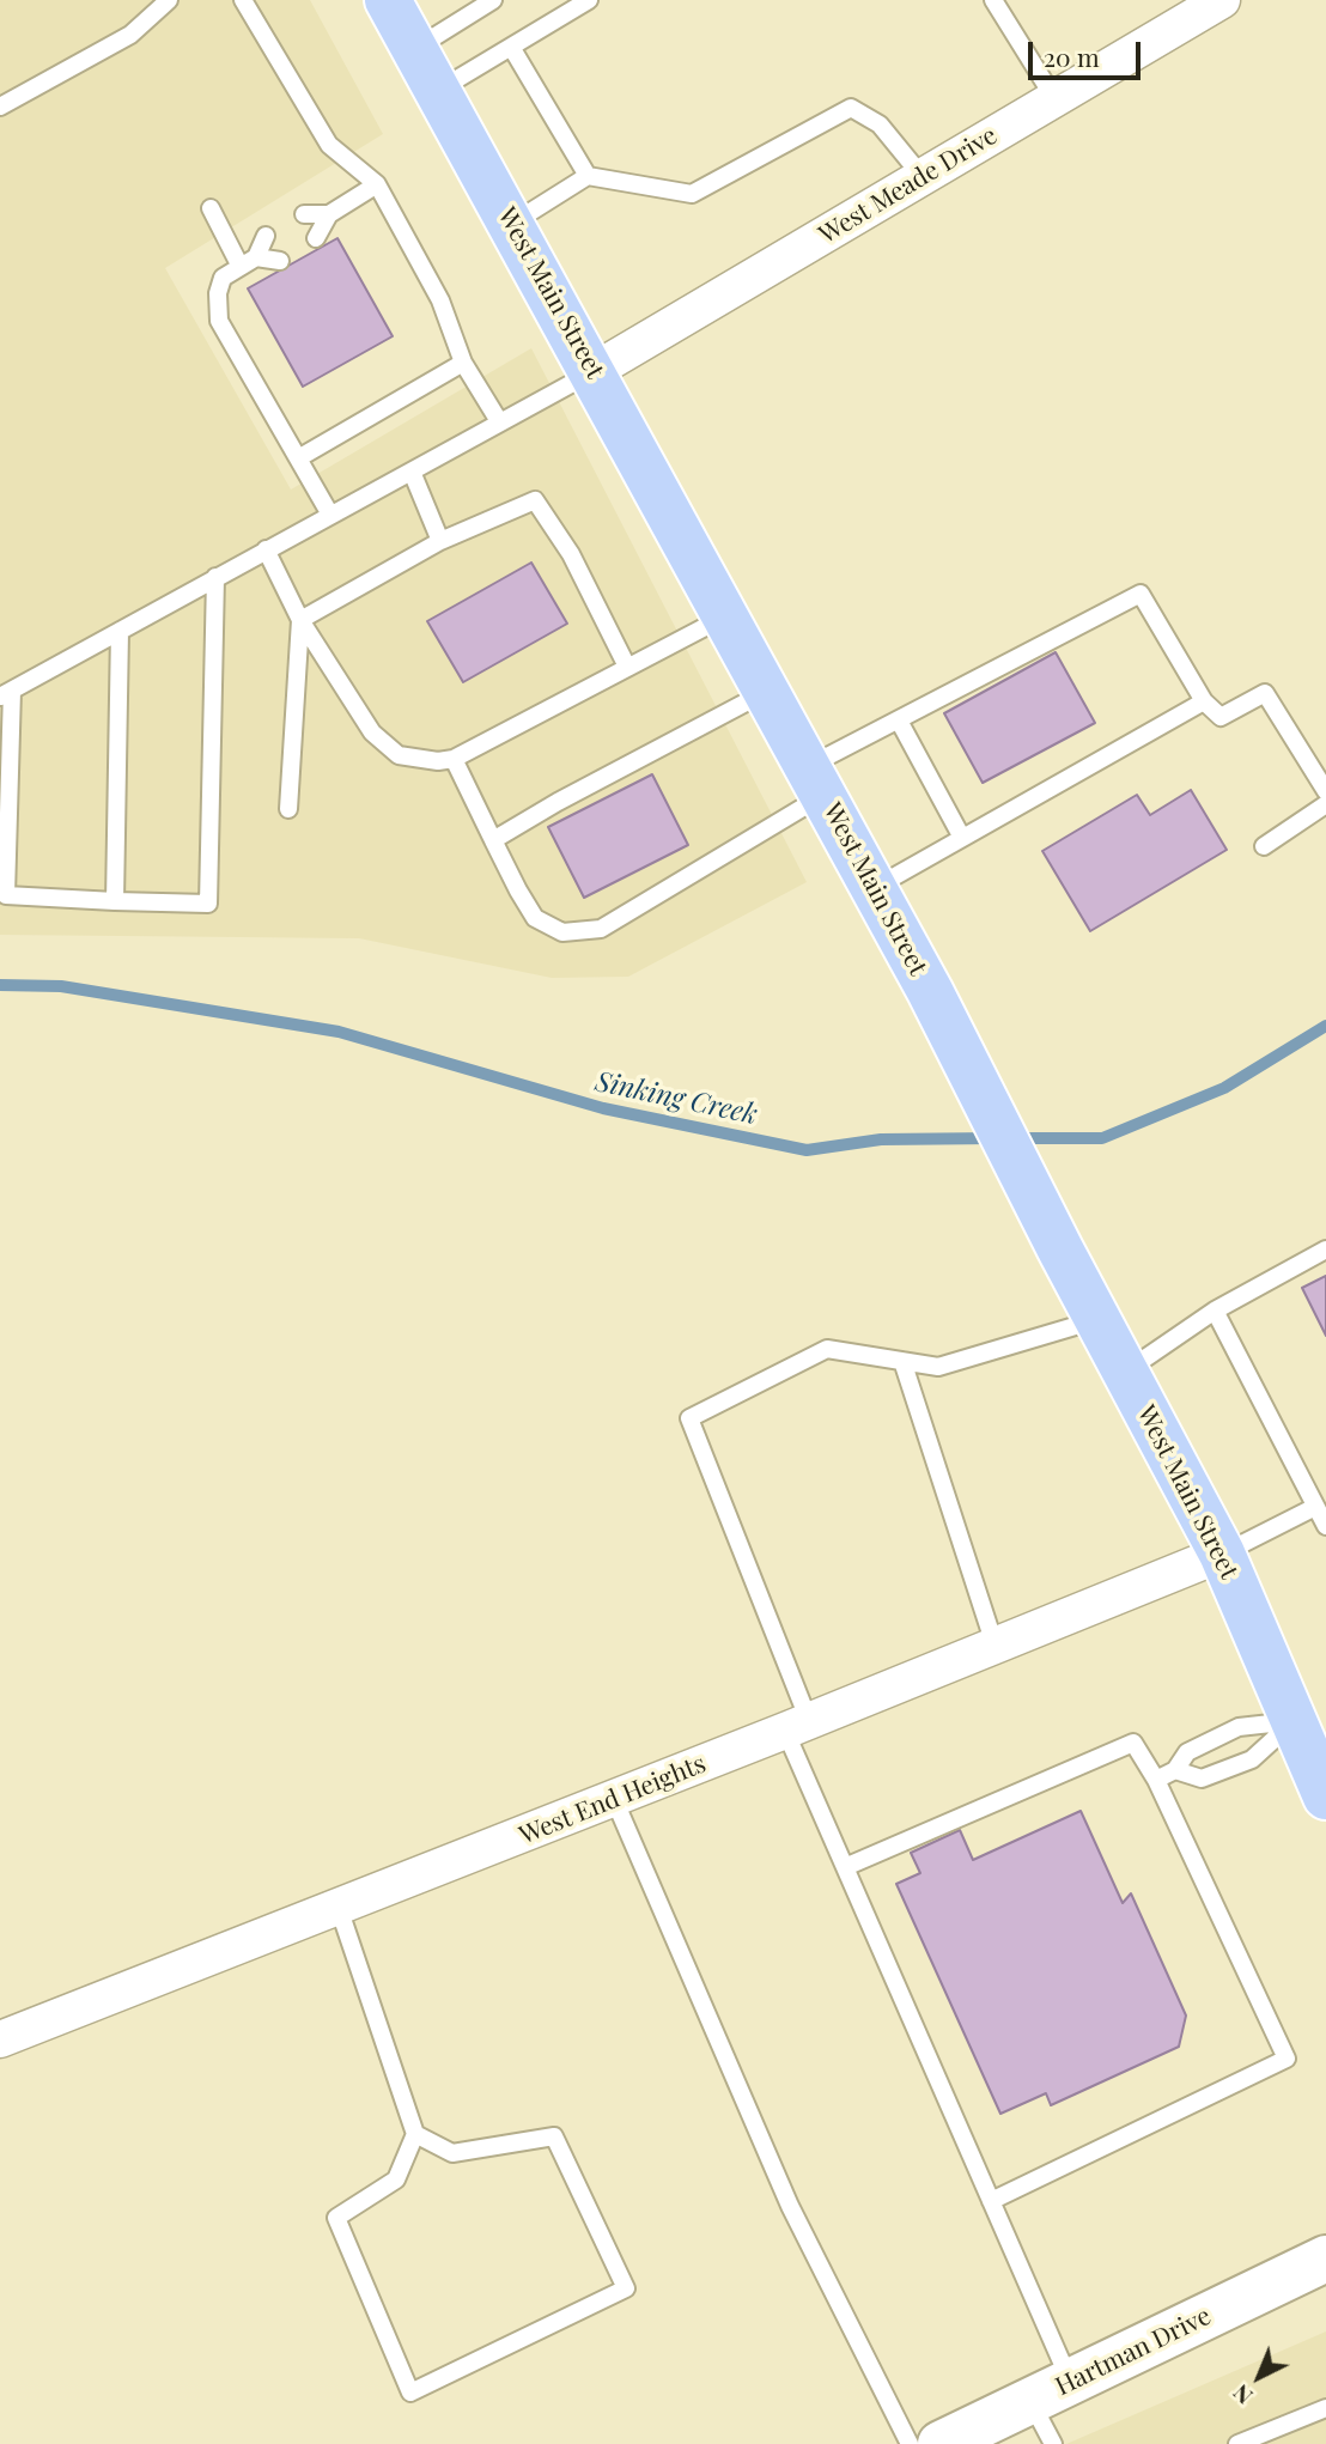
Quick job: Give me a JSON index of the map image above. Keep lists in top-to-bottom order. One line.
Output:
{"streets":{"main road":["West Main Street","Hartman Drive"],"street":["West Meade Drive","West End Heights"]},"crossings":[["West Meade Drive","West Main Street"],["West Main Street","West End Heights"]],"water":["Sinking Creek"],"scale_bar":"20 m","north":"bottom left"}
